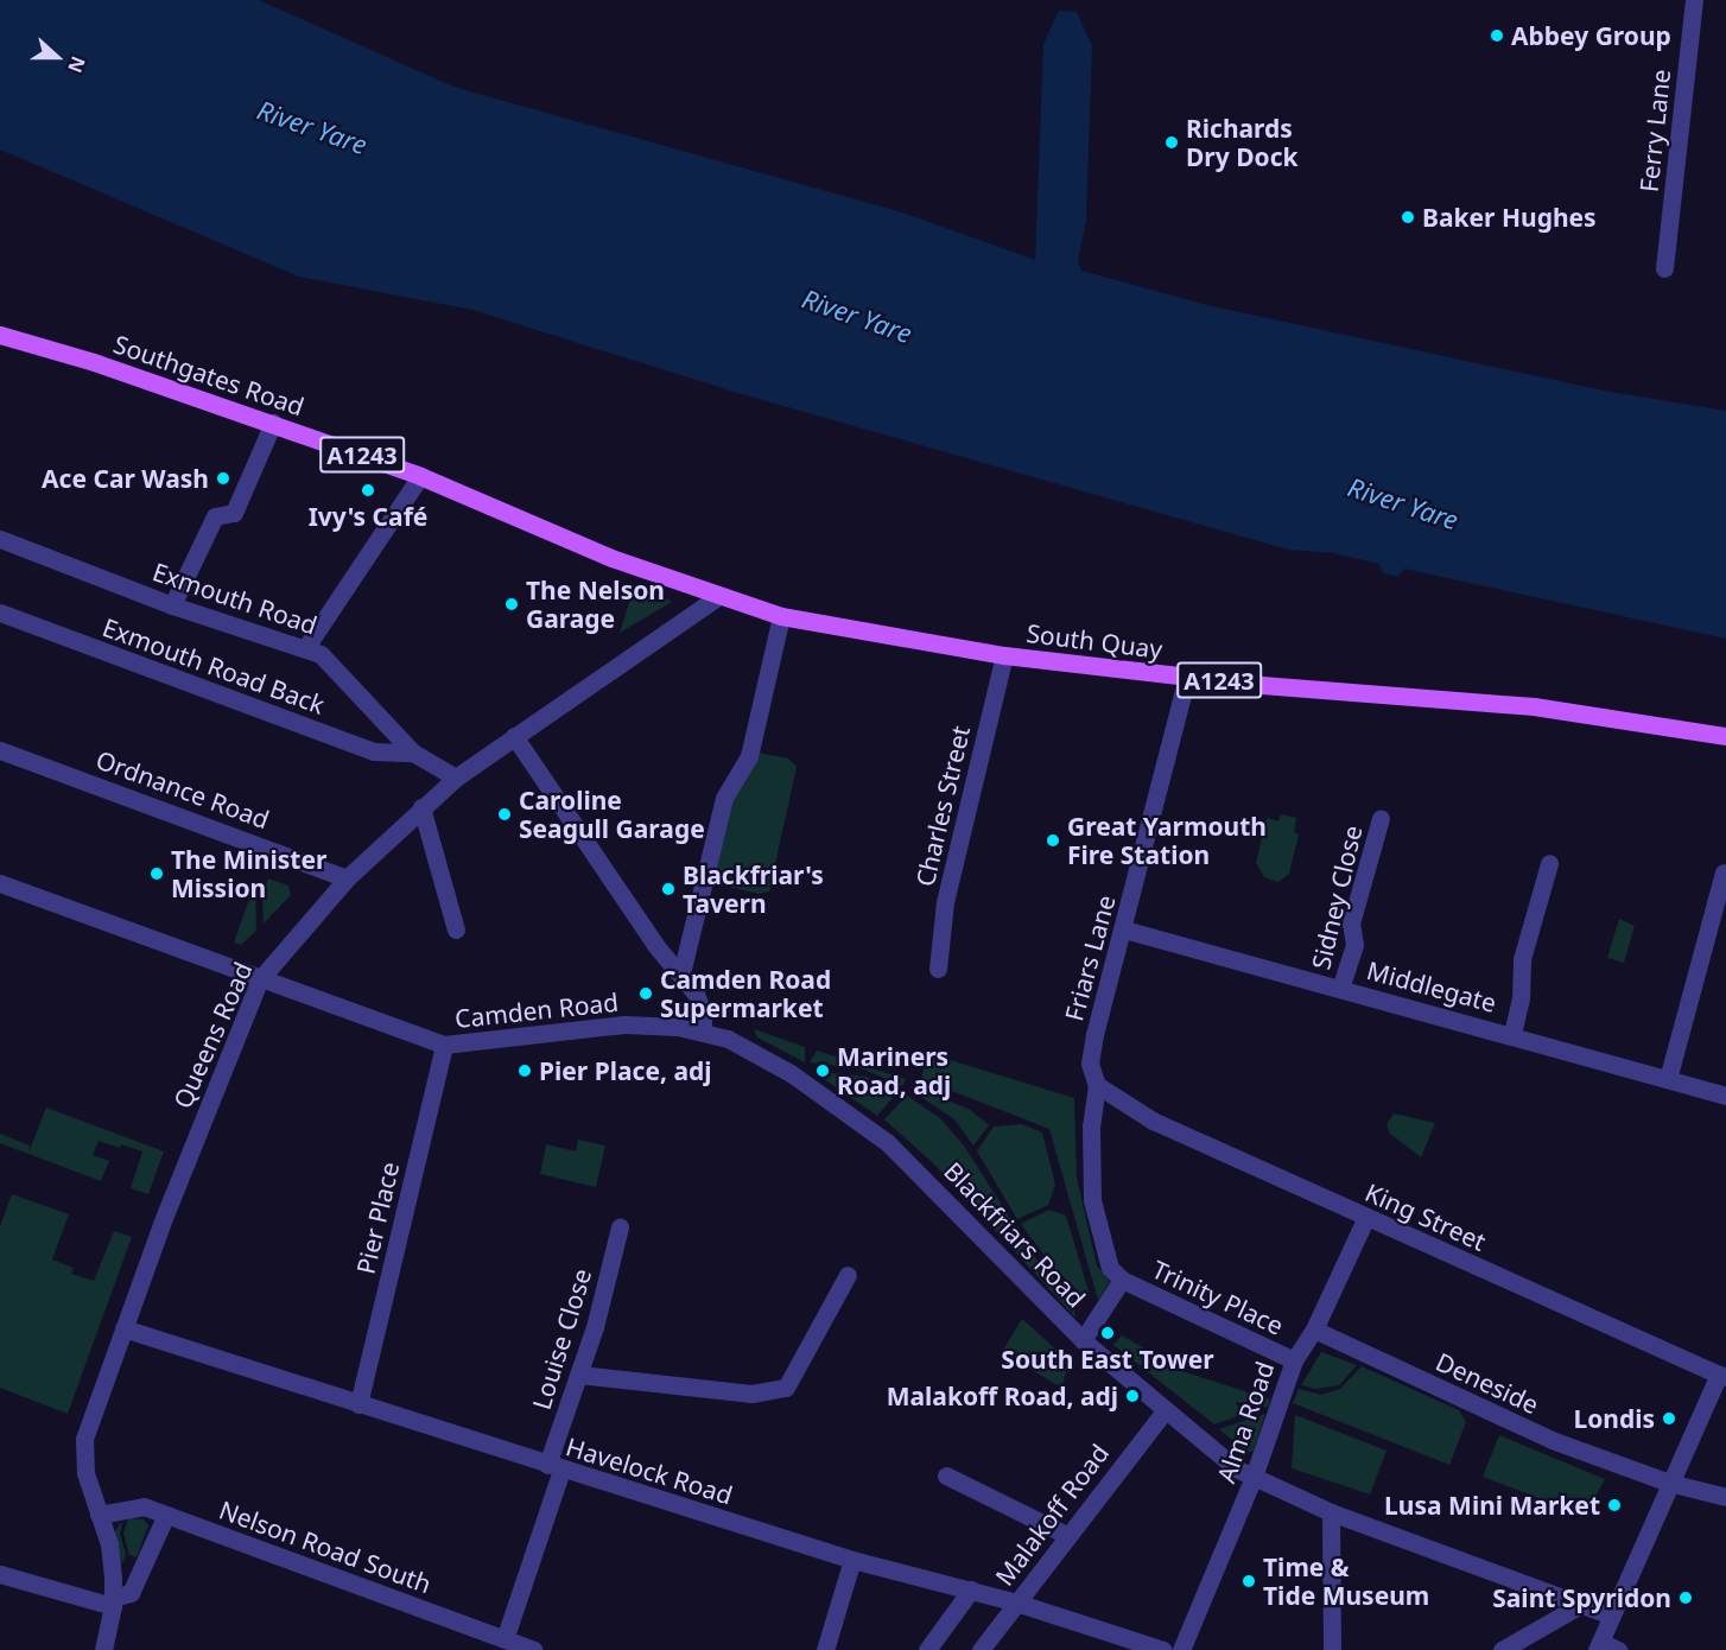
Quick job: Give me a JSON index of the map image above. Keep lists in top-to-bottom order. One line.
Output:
{"streets":{"main road":["Southgates Road","A1243","South Quay"],"street":["Ferry Lane","Exmouth Road","Exmouth Road Back","Ordnance Road","Charles Street","Sidney Close","Friars Lane","Middlegate","Camden Road","Queens Road","King Street","Pier Place","Blackfriars Road","Trinity Place","Louise Close","Deneside","Alma Road","Havelock Road","Malakoff Road","Nelson Road South"]},"crossings":[["Southgates Road","South Quay"],["Southgates Road","Queens Road"],["Exmouth Road","Exmouth Road Back"],["Exmouth Road","Queens Road"],["South Quay","Charles Street"],["South Quay","Friars Lane"],["South Quay","Queens Road"],["Ordnance Road","Queens Road"],["Sidney Close","Middlegate"],["Friars Lane","Middlegate"],["Friars Lane","King Street"],["Friars Lane","Trinity Place"],["Camden Road","Queens Road"],["Camden Road","Pier Place"],["Camden Road","Blackfriars Road"],["Queens Road","Havelock Road"],["Queens Road","Nelson Road South"],["King Street","Alma Road"],["Pier Place","Havelock Road"],["Blackfriars Road","Alma Road"],["Blackfriars Road","Malakoff Road"],["Trinity Place","Alma Road"],["Louise Close","Havelock Road"],["Louise Close","Nelson Road South"],["Deneside","Alma Road"],["Havelock Road","Malakoff Road"]],"water":["River Yare"],"places":["Abbey Group","Richards Dry Dock","Baker Hughes","Ace Car Wash","Ivy's Café","The Nelson Garage","Caroline Seagull Garage","Great Yarmouth Fire Station","The Minister Mission","Blackfriar's Tavern","Camden Road Supermarket","Pier Place, adj","Mariners Road, adj","South East Tower","Malakoff Road, adj","Londis","Lusa Mini Market","Time & Tide Museum","Saint Spyridon"],"north":"right"}
